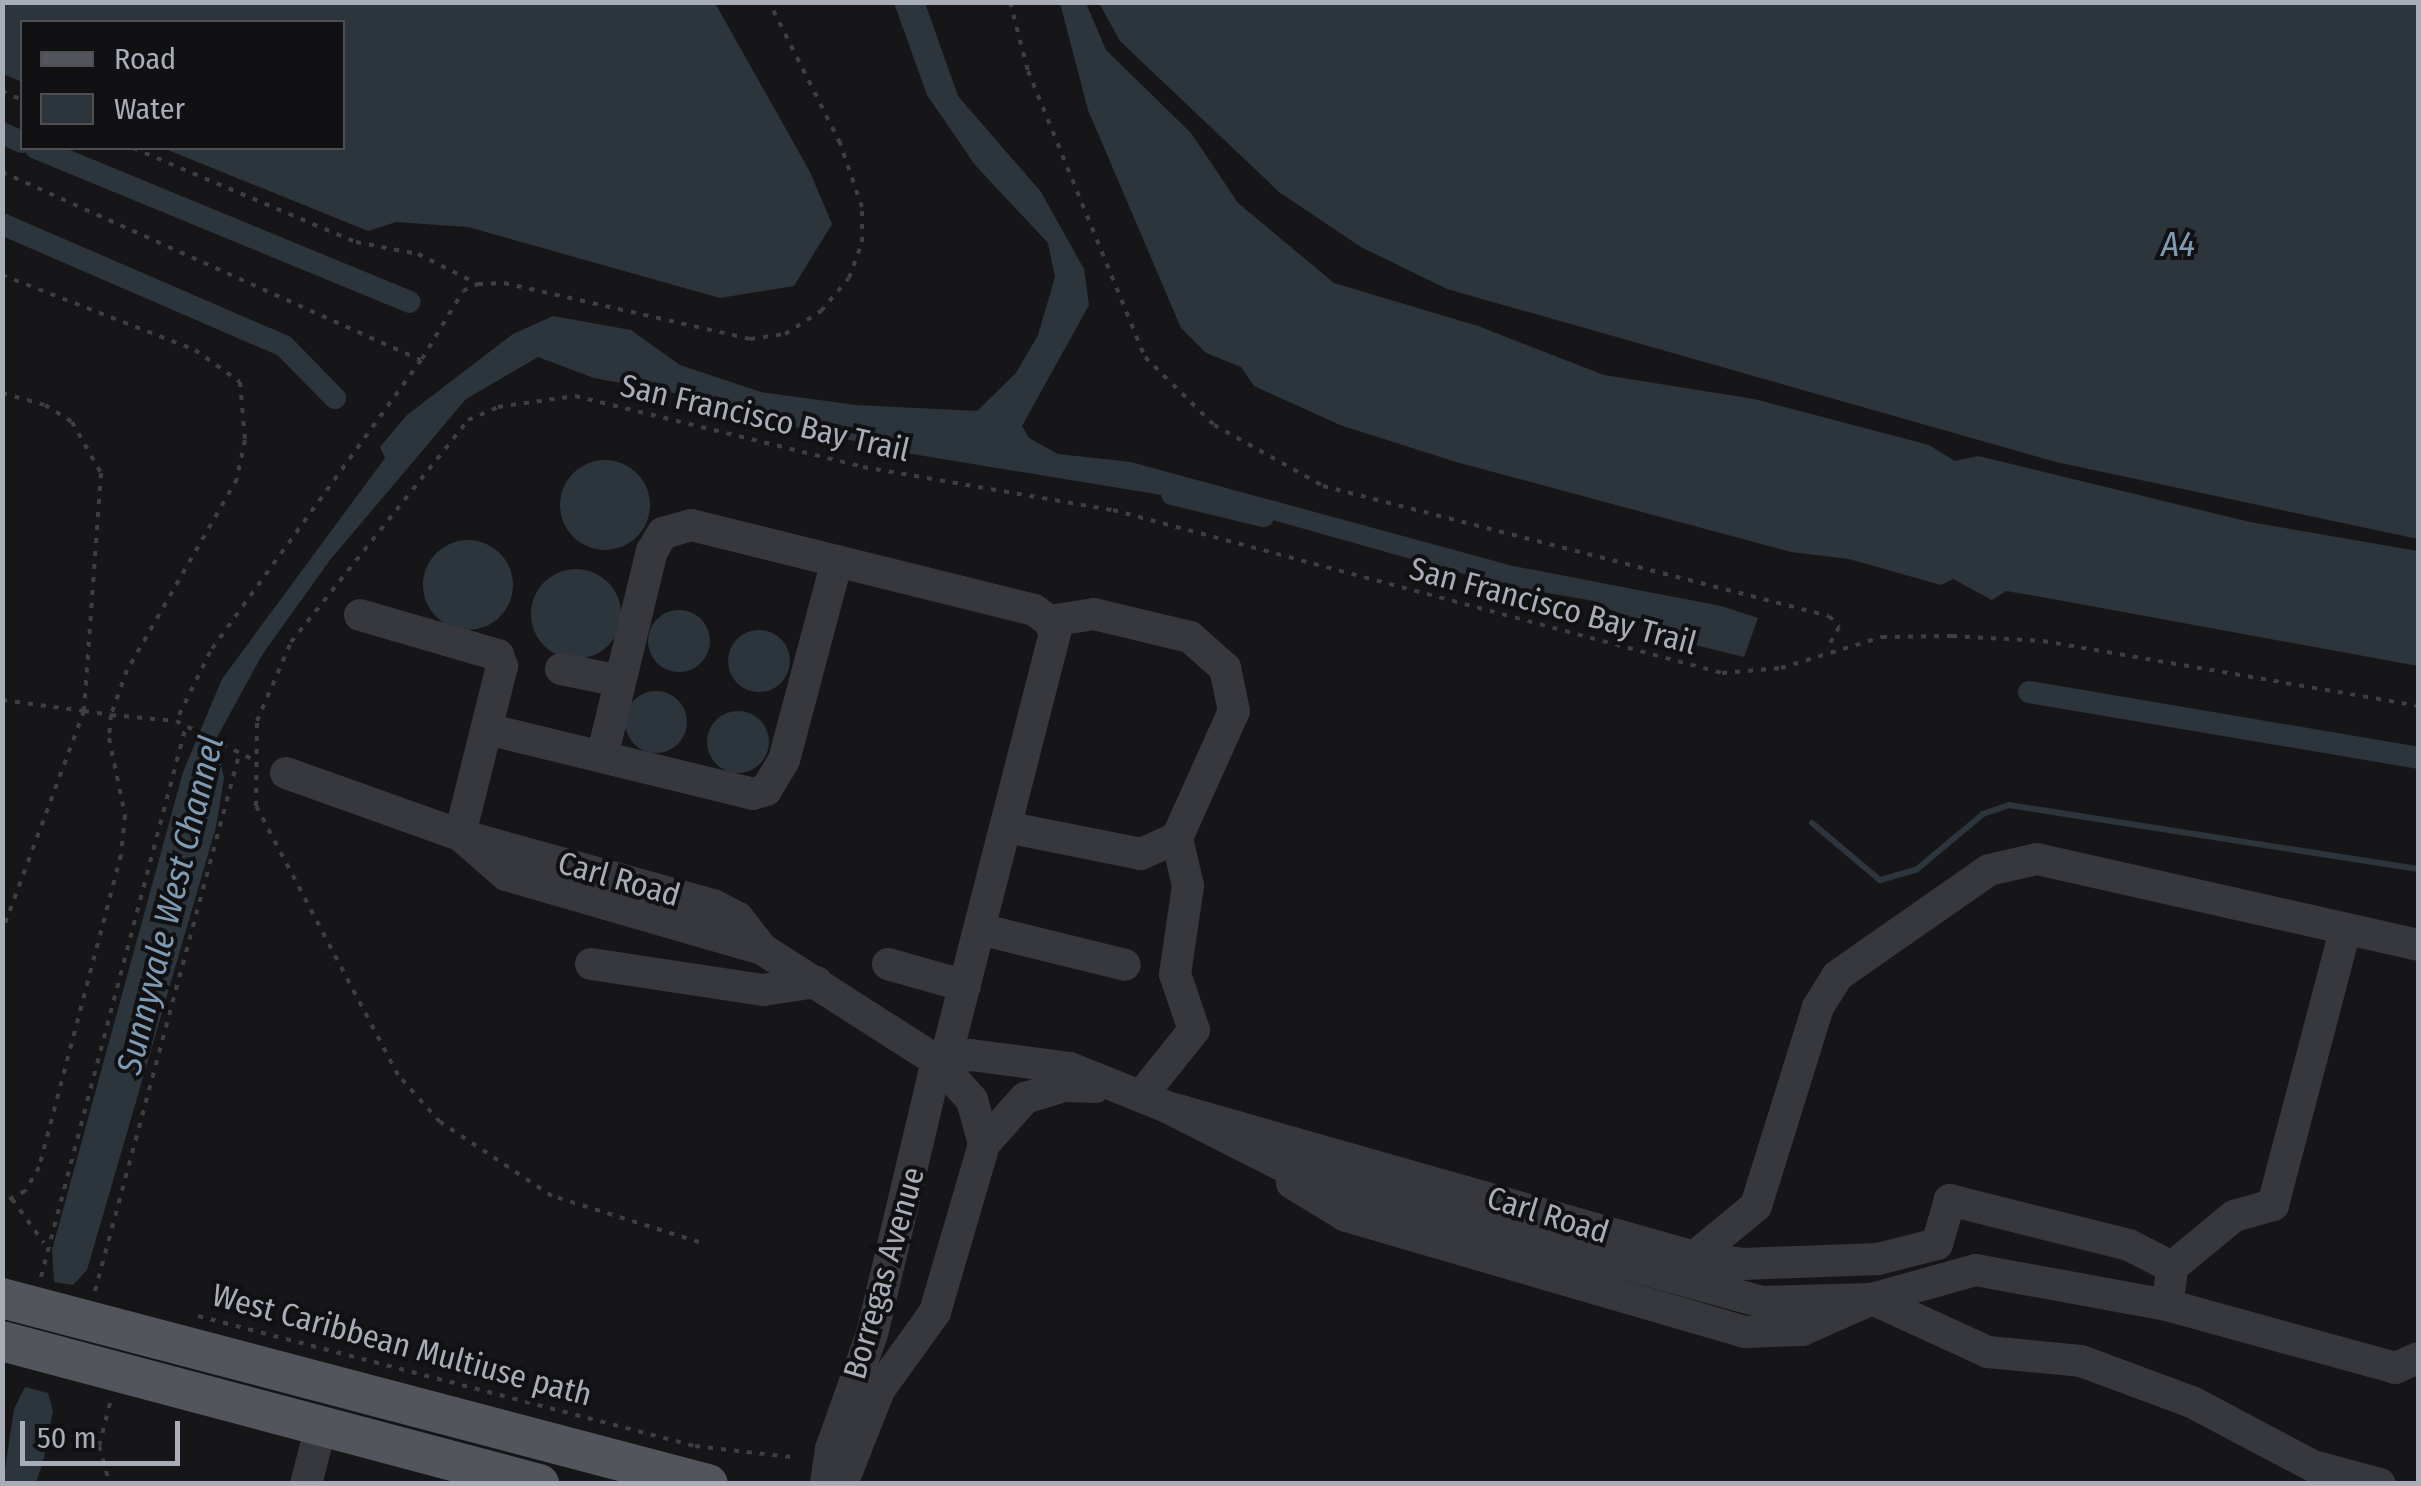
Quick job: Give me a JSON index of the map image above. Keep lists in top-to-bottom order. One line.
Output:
{"streets":{"lane":["Carl Road","Borregas Avenue"],"path":["San Francisco Bay Trail","West Caribbean Multiuse path"]},"crossings":[["San Francisco Bay Trail","Carl Road"],["Carl Road","Borregas Avenue"]],"water":["A4","Sunnyvale West Channel"],"legend":["Road","Water"],"scale_bar":"50 m"}
